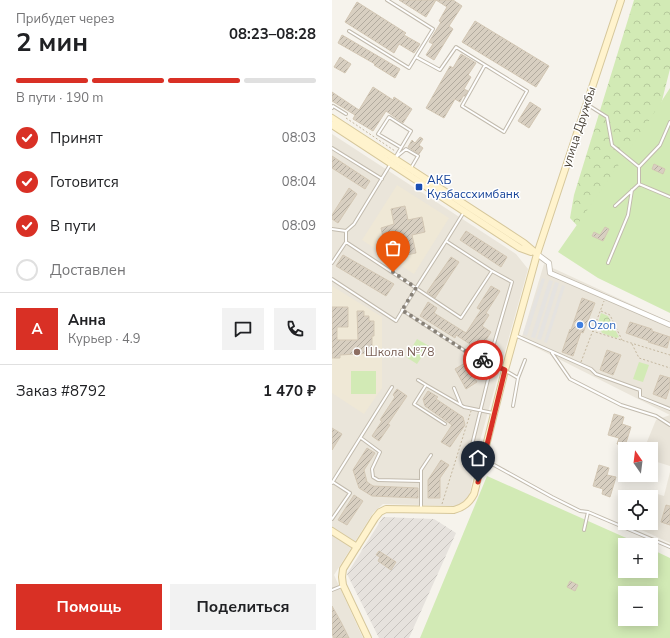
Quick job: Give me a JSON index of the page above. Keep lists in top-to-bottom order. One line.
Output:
{"streets":{"street":["улица Дружбы"]},"places":{"transit":["АКБ Кузбассхимбанк"],"other":["Ozon","Школа №78"]},"north":"top","page":{"heading":["2 мин","Прибудет через","08:23–08:28"],"panel":["Анна","Курьер · 4.9","Заказ #8792","1 470 ₽"],"bar":"В пути · 190 m","list":[["Принят","08:03"],["Готовится","08:04"],["В пути","08:09"],"Доставлен"],"round":"А","map_buttons":["+","−"],"buttons":["Помощь","Поделиться"]}}
